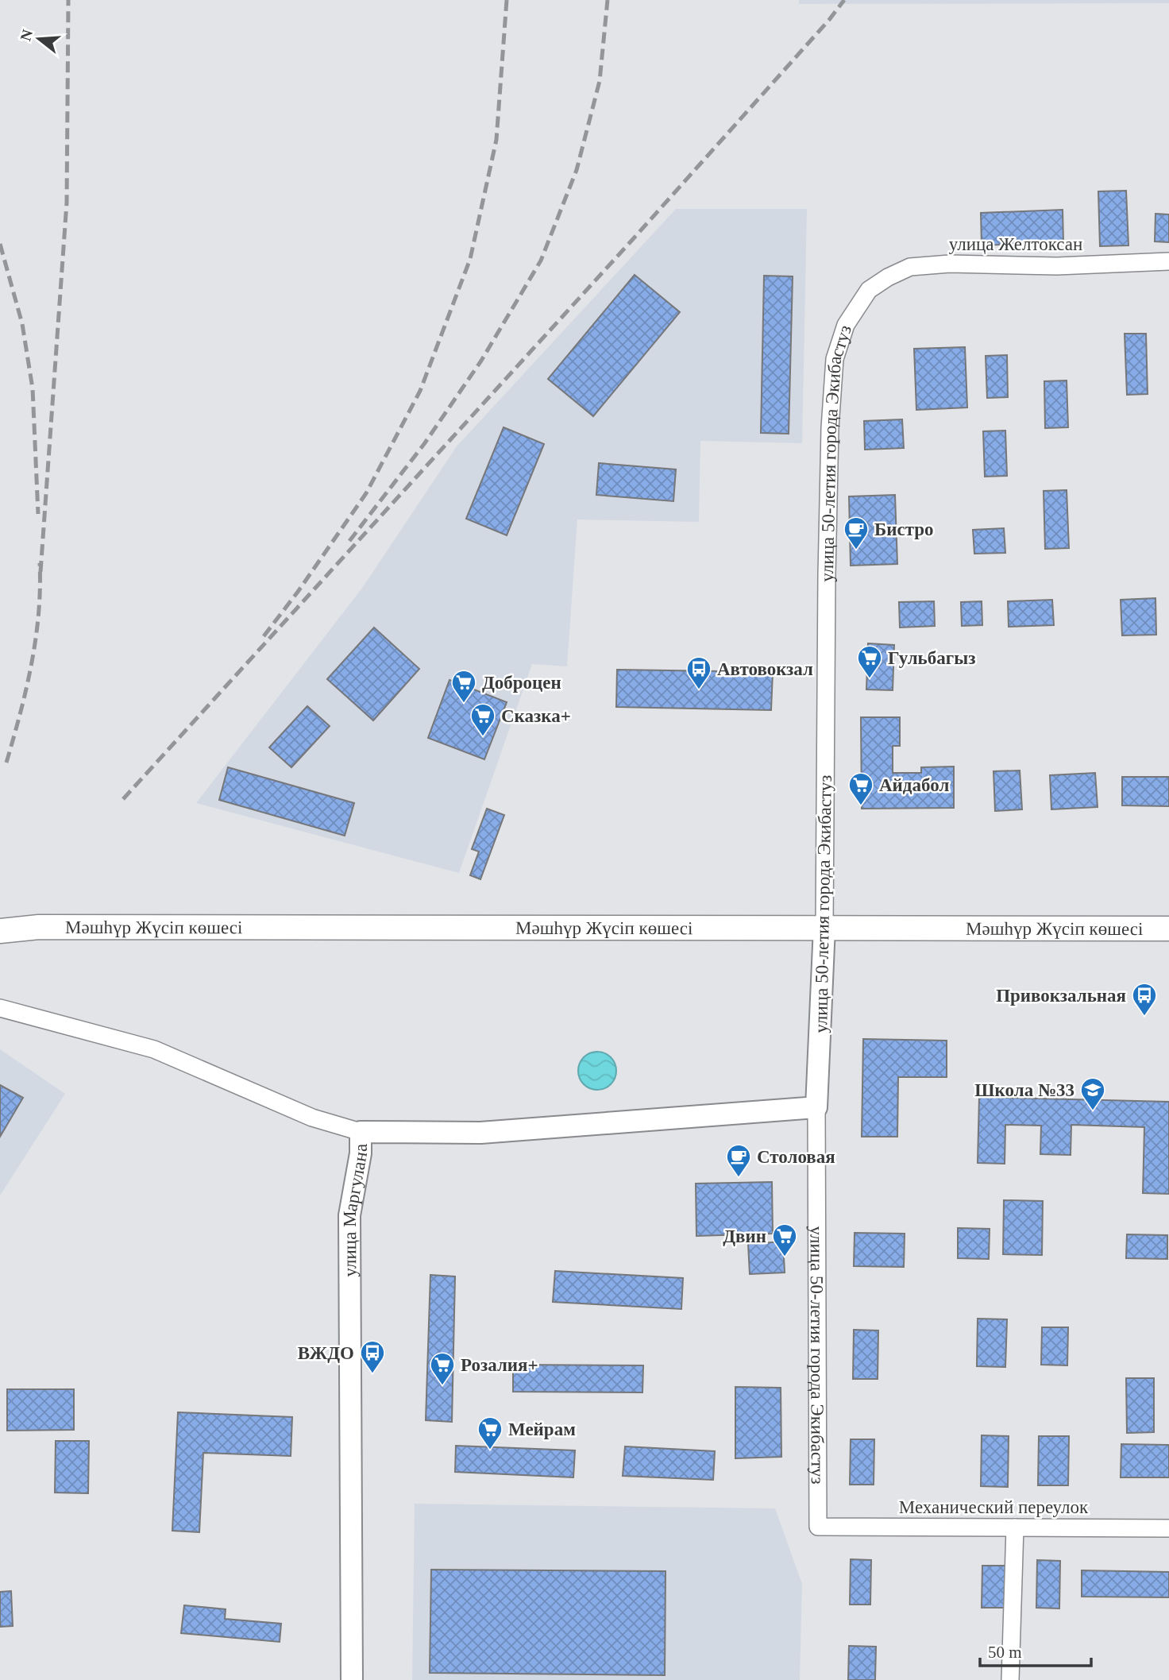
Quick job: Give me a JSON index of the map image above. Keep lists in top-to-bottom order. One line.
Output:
{"streets":{"main road":["Мәшһүр Жүсіп көшесі"],"street":["улица Желтоксан","улица 50-летия города Экибастуз","улица Маргулана","Механический переулок"]},"crossings":[["улица Желтоксан","улица 50-летия города Экибастуз"],["улица 50-летия города Экибастуз","Мәшһүр Жүсіп көшесі"],["улица 50-летия города Экибастуз","улица Маргулана"],["улица 50-летия города Экибастуз","Механический переулок"]],"places":{"cafe":["Бистро","Столовая"],"supermarket":["Гульбагыз","Доброцен","Сказка+","Айдабол","Двин","Розалия+","Мейрам"],"bus stop":["Автовокзал","Привокзальная","ВЖДО"],"school or university":["Школа №33"]},"scale_bar":"50 m","north":"left"}
